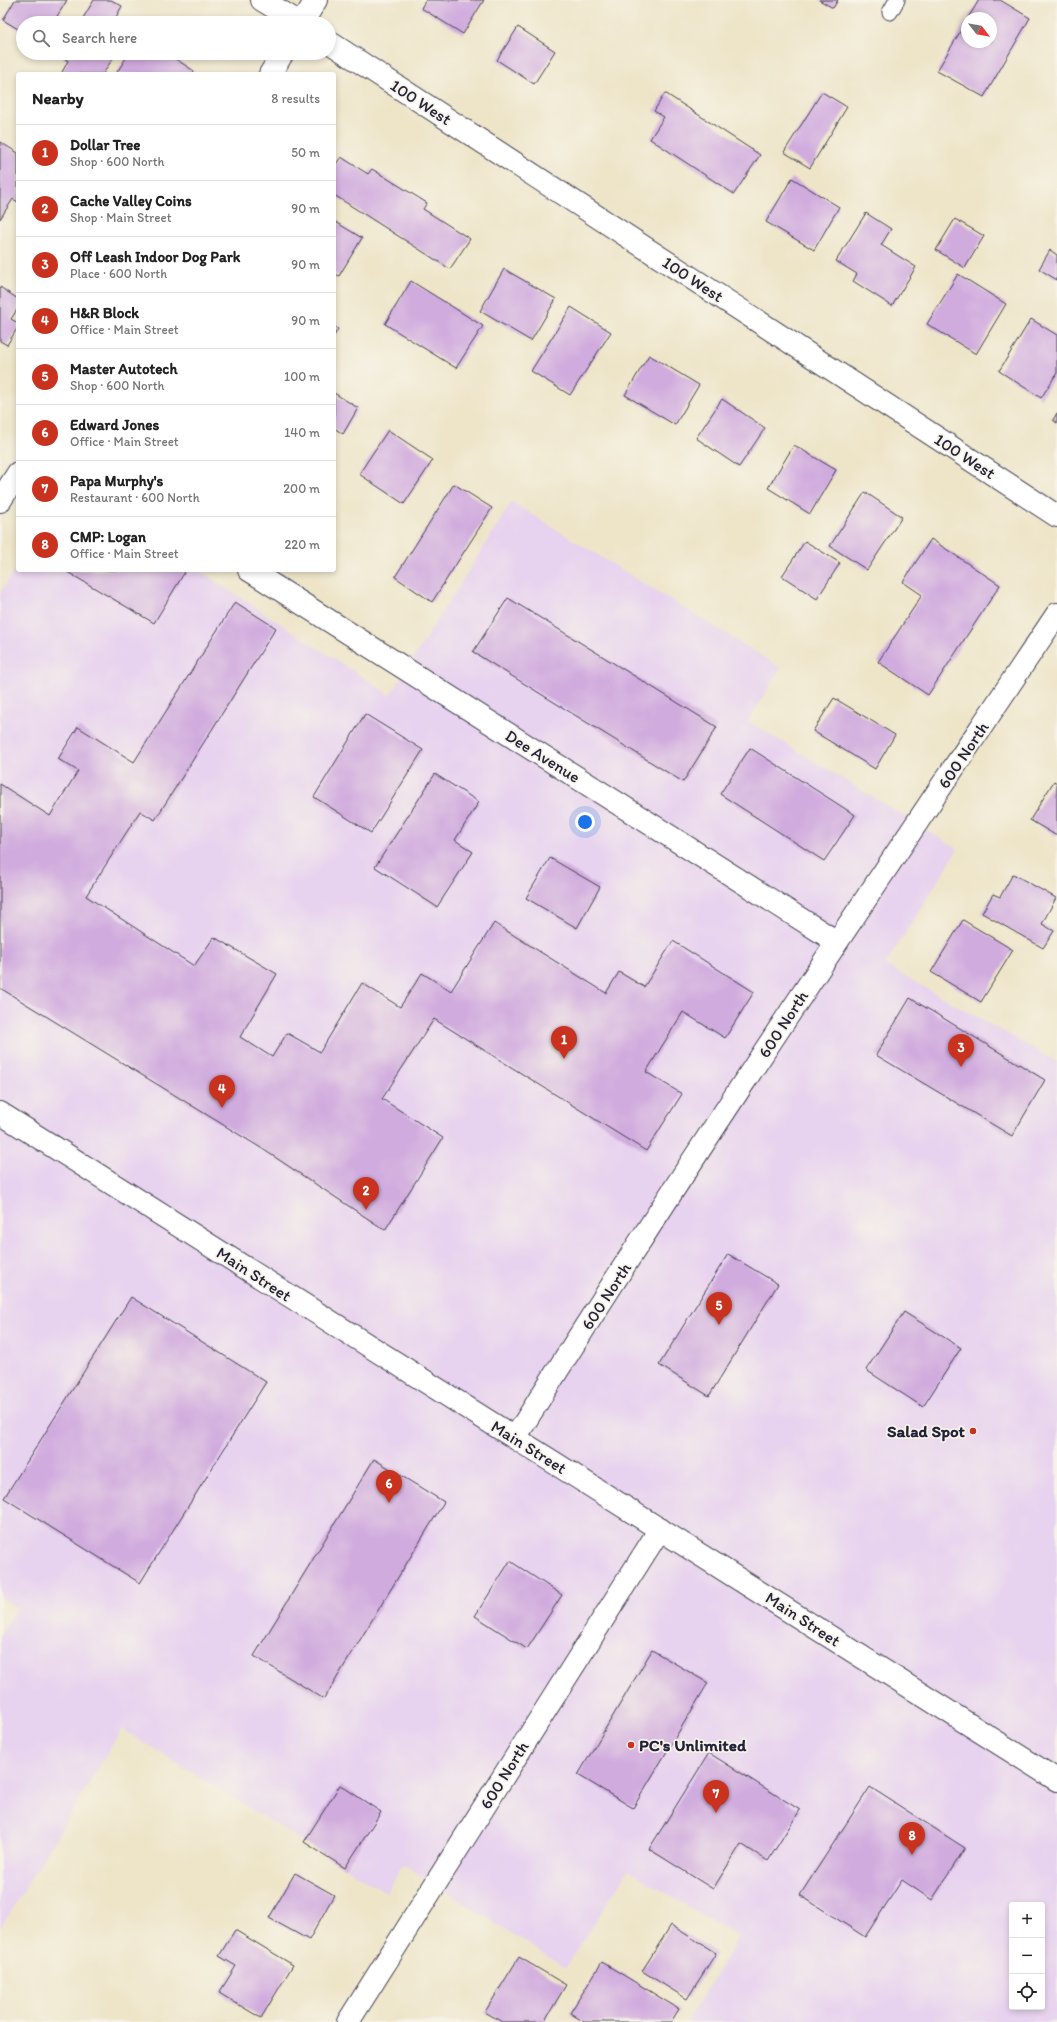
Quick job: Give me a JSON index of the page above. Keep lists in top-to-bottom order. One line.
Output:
{"streets":{"street":["100 West","600 North","Dee Avenue","Main Street"]},"crossings":[["600 North","Dee Avenue"],["600 North","Main Street"]],"places":["Salad Spot","PC's Unlimited"],"north":"bottom right","page":{"search":"Search here","heading":["Nearby","8 results"],"list":[{"mark":"1","name":"Dollar Tree","note":"Shop · 600 North","value":"50 m"},{"mark":"2","name":"Cache Valley Coins","note":"Shop · Main Street","value":"90 m"},{"mark":"3","name":"Off Leash Indoor Dog Park","note":"Place · 600 North","value":"90 m"},{"mark":"4","name":"H&R Block","note":"Office · Main Street","value":"90 m"},{"mark":"5","name":"Master Autotech","note":"Shop · 600 North","value":"100 m"},{"mark":"6","name":"Edward Jones","note":"Office · Main Street","value":"140 m"},{"mark":"7","name":"Papa Murphy's","note":"Restaurant · 600 North","value":"200 m"},{"mark":"8","name":"CMP: Logan","note":"Office · Main Street","value":"220 m"}],"pins":["1","3","4","2","5","6","7","8"],"map_buttons":["+","−"]}}
